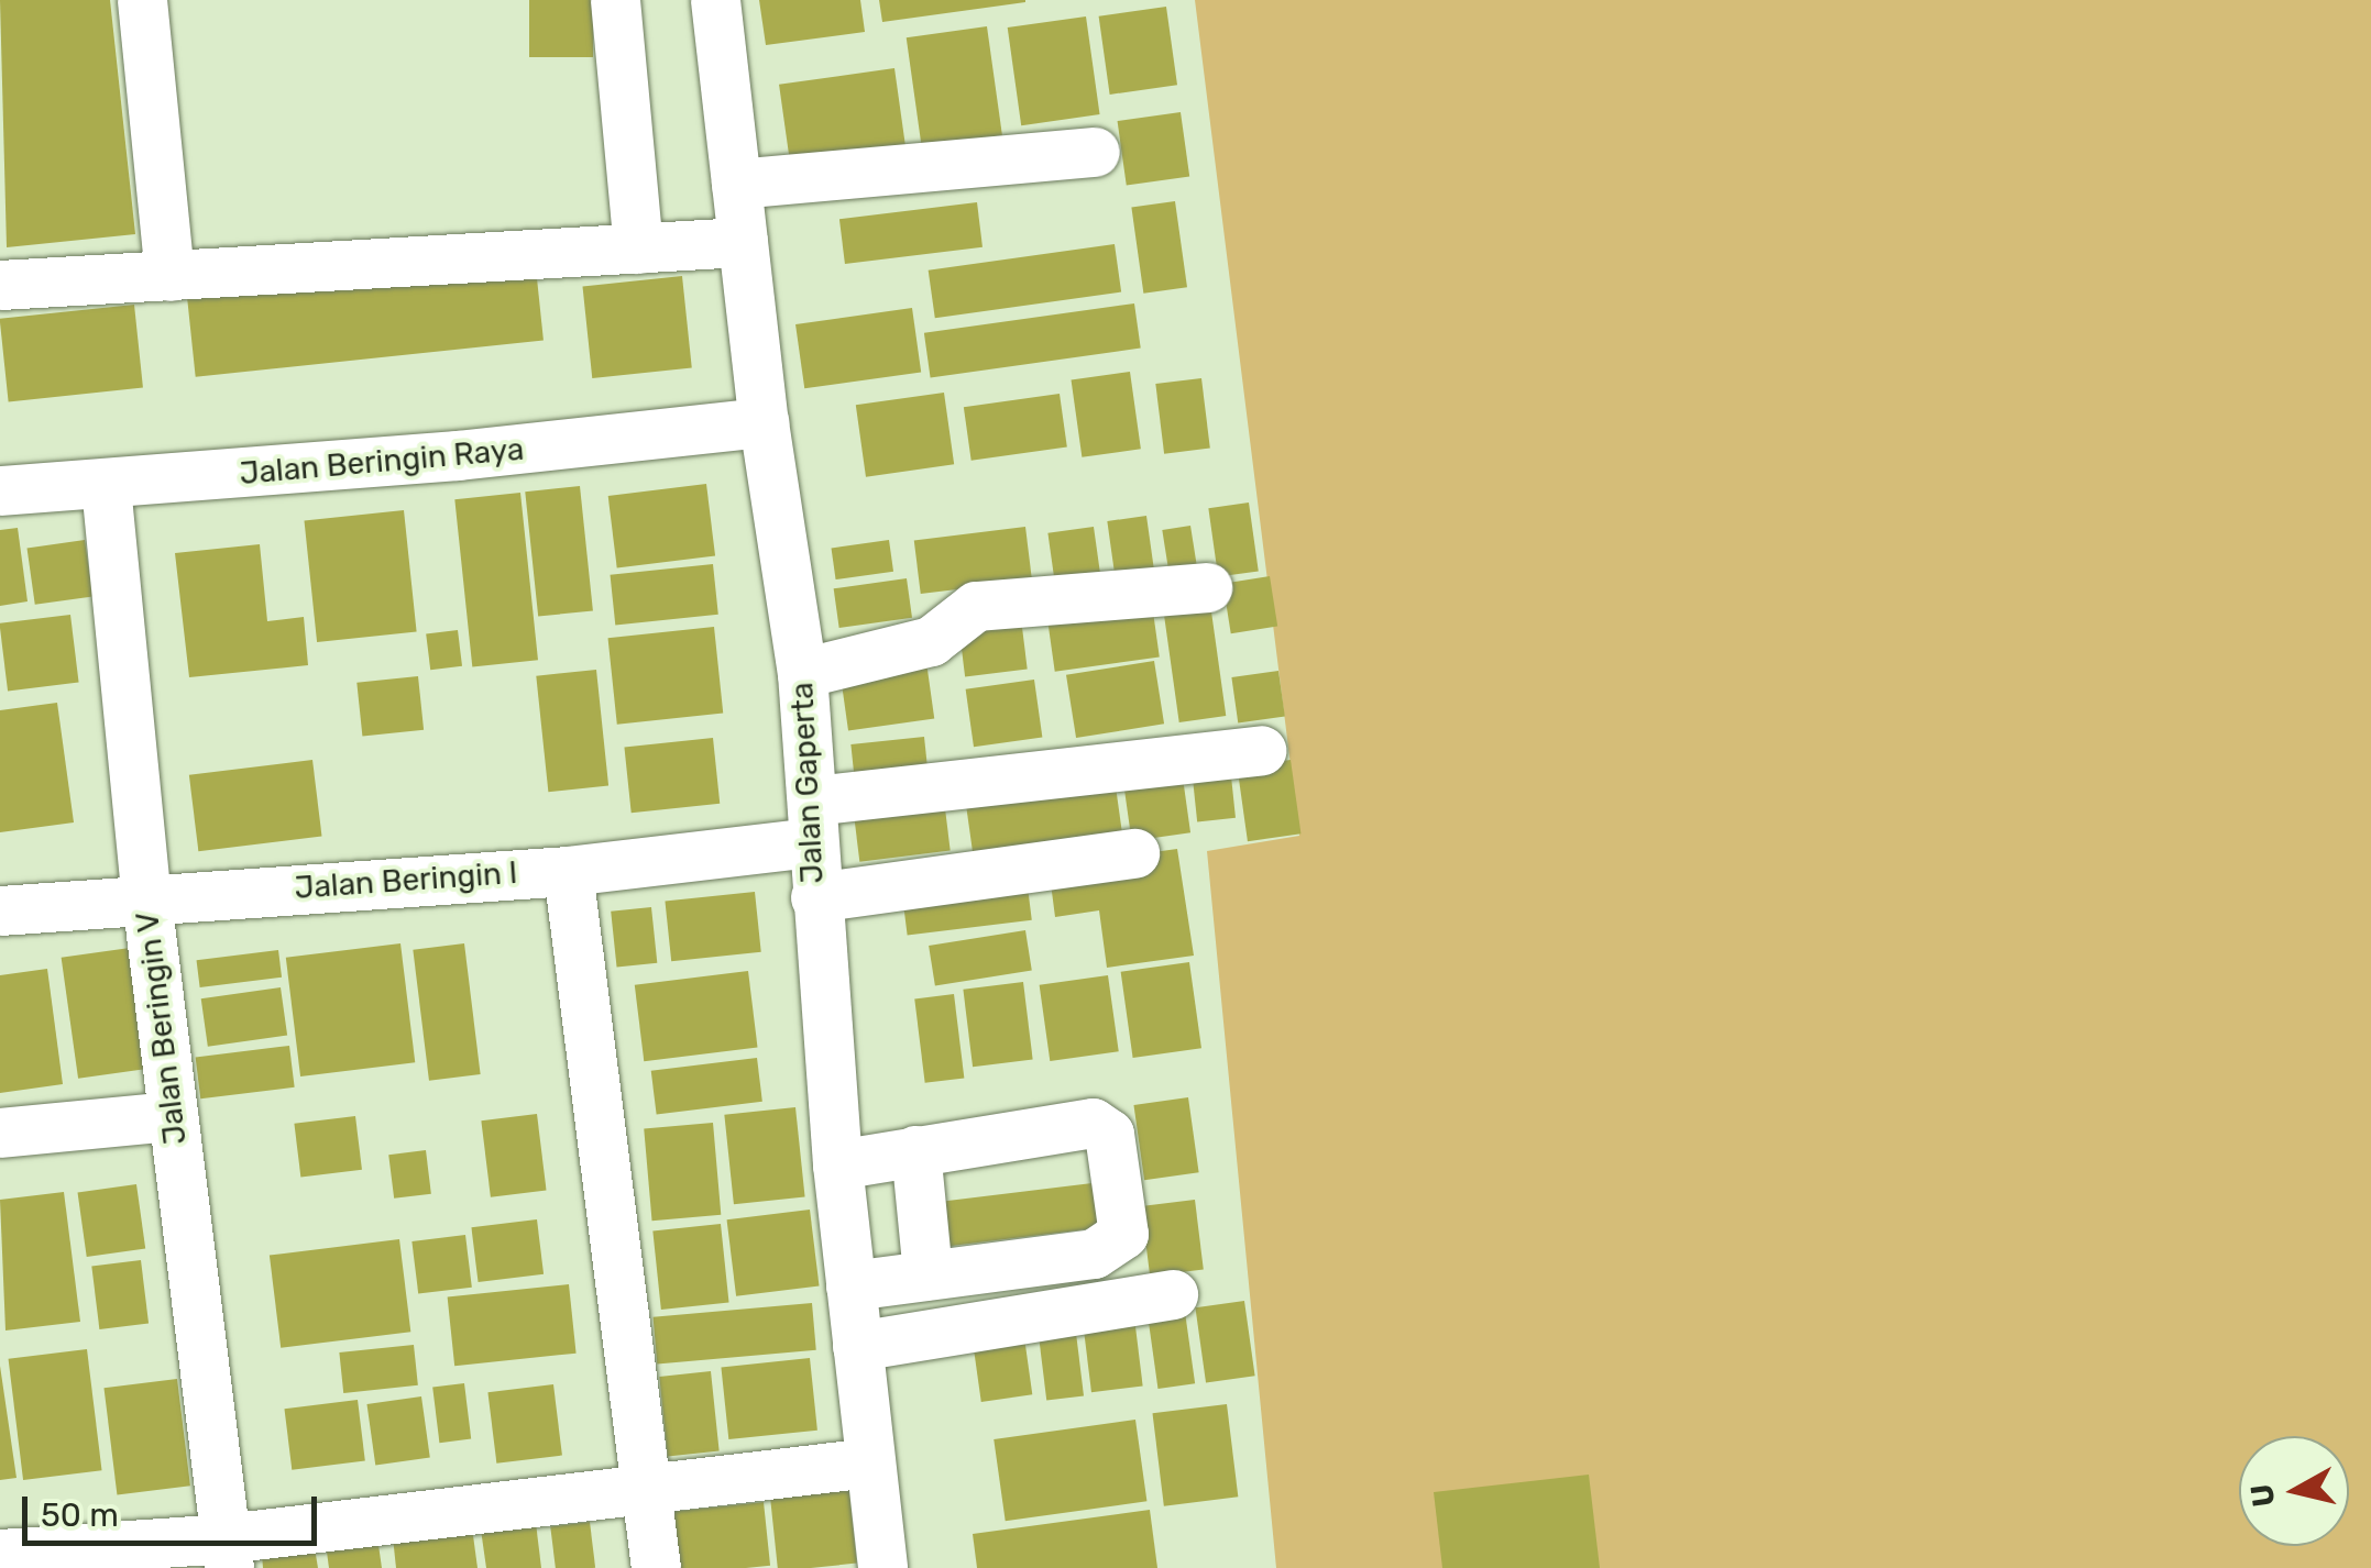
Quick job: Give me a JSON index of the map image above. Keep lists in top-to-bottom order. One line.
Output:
{"streets":{"street":["Jalan Beringin Raya","Jalan Gaperta","Jalan Beringin I","Jalan Beringin V"]},"crossings":[["Jalan Beringin Raya","Jalan Gaperta"],["Jalan Beringin Raya","Jalan Beringin V"],["Jalan Gaperta","Jalan Beringin I"],["Jalan Beringin I","Jalan Beringin V"]],"scale_bar":"50 m","north":"left"}
